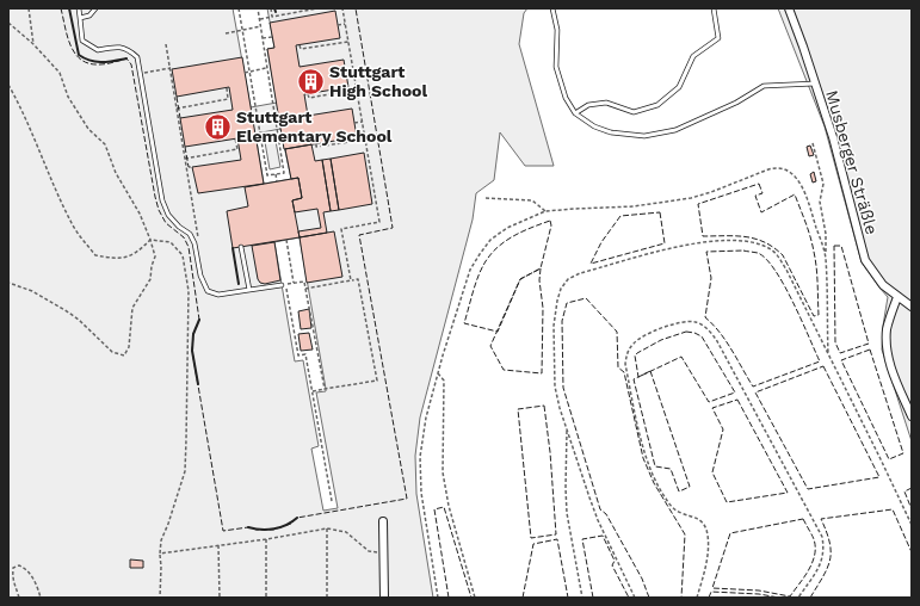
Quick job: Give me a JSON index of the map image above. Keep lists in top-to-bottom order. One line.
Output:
{"streets":{"street":["Musberger Sträßle"]},"places":{"building":["Stuttgart High School","Stuttgart Elementary School"]}}
